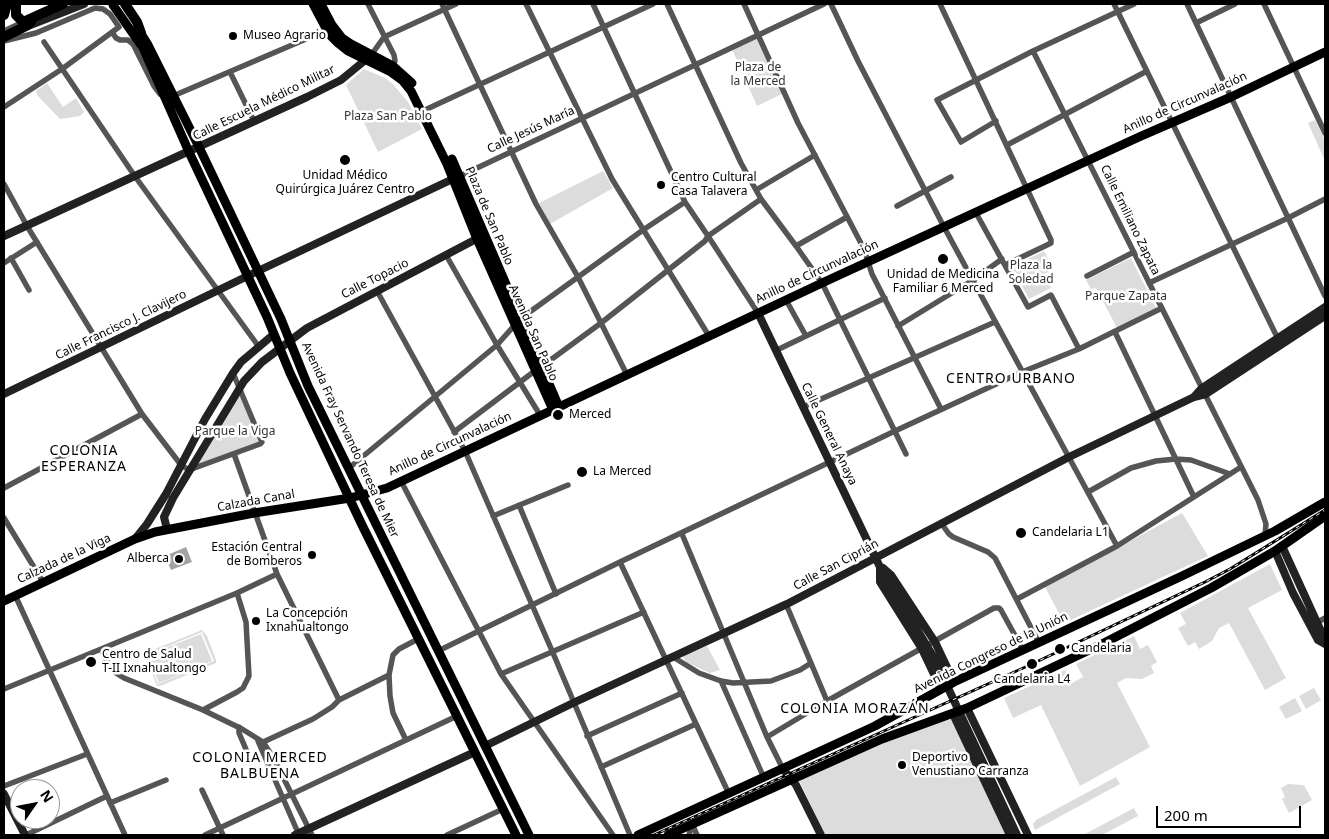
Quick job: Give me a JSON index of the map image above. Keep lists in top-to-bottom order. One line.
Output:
{"streets":{"main road":["Anillo de Circunvalación","Plaza de San Pablo","Avenida Fray Servando Teresa de Mier","Calzada Canal","Calzada de la Viga","Avenida Congreso de la Unión"],"street":["Calle Escuela Médico Militar","Calle Jesús María","Calle Emiliano Zapata","Calle Topacio","Calle Francisco J. Clavijero","Calle General Anaya","Calle San Ciprián"]},"crossings":[["Calle Escuela Médico Militar","Plaza de San Pablo"],["Calle Escuela Médico Militar","Avenida Fray Servando Teresa de Mier"],["Anillo de Circunvalación","Plaza de San Pablo"],["Anillo de Circunvalación","Calle Emiliano Zapata"],["Anillo de Circunvalación","Calle General Anaya"],["Anillo de Circunvalación","Avenida Fray Servando Teresa de Mier"],["Anillo de Circunvalación","Calzada Canal"],["Calle Jesús María","Plaza de San Pablo"],["Calle Jesús María","Calle Francisco J. Clavijero"],["Calle Jesús María","Avenida Fray Servando Teresa de Mier"],["Plaza de San Pablo","Calle Topacio"],["Calle Emiliano Zapata","Calle San Ciprián"],["Calle Emiliano Zapata","Avenida Congreso de la Unión"],["Calle Topacio","Avenida Fray Servando Teresa de Mier"],["Calle Francisco J. Clavijero","Avenida Fray Servando Teresa de Mier"],["Calle General Anaya","Calle San Ciprián"],["Calle General Anaya","Avenida Congreso de la Unión"],["Avenida Fray Servando Teresa de Mier","Calzada Canal"],["Avenida Fray Servando Teresa de Mier","Calzada de la Viga"],["Avenida Fray Servando Teresa de Mier","Calle San Ciprián"],["Calzada Canal","Calzada de la Viga"]],"districts":["CENTRO URBANO","COLONIA ESPERANZA","COLONIA MORAZÁN","COLONIA MERCED BALBUENA"],"parks":["Plaza de la Merced","Plaza San Pablo","Plaza la Soledad","Parque Zapata","Parque la Viga"],"places":["Museo Agrario","Unidad Médico Quirúrgica Juárez Centro","Centro Cultural Casa Talavera","Unidad de Medicina Familiar 6 Merced","Merced","La Merced","Candelaria L1","Estación Central de Bomberos","Alberca","La Concepción Ixnahualtongo","Candelaria","Centro de Salud T-II Ixnahualtongo","Candelaria L4","Deportivo Venustiano Carranza"],"scale_bar":"200 m","north":"top right"}
